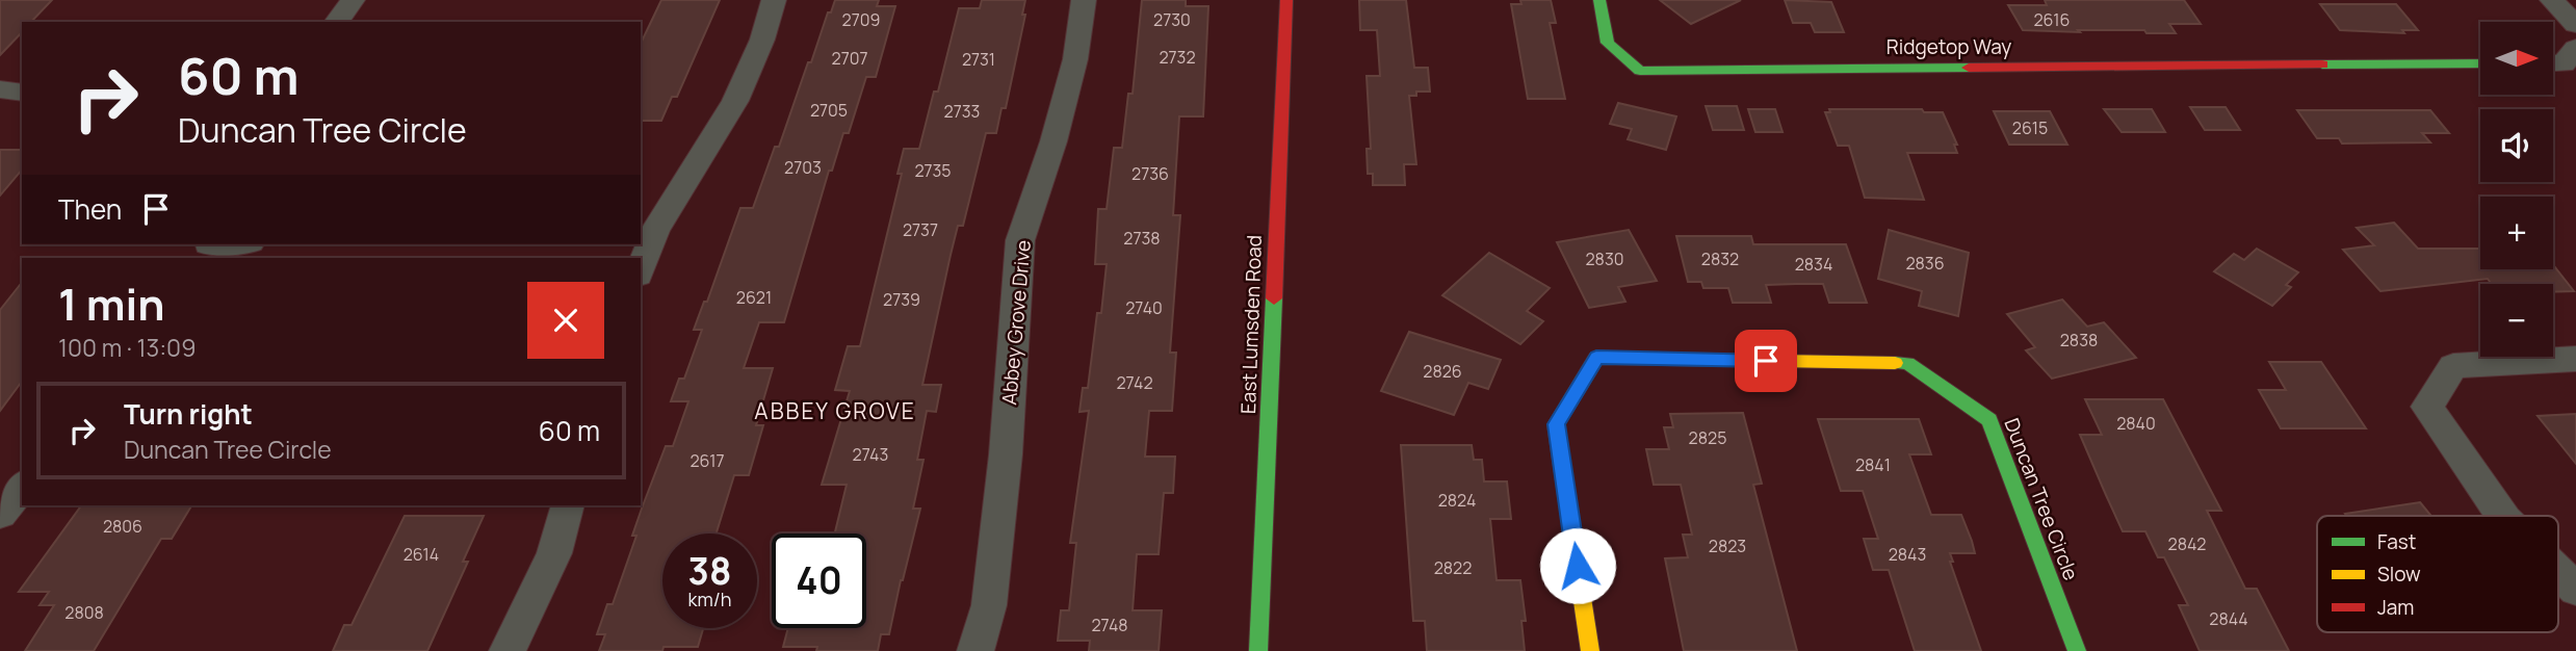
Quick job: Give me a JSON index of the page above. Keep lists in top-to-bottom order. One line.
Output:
{"streets":{"street":["Ridgetop Way","Abbey Grove Drive","East Lumsden Road","Duncan Tree Circle"]},"districts":["ABBEY GROVE"],"house_numbers":["2709","2730","2616","2732","2707","2731","2705","2733","2615","2703","2735","2736","2737","2738","2830","2832","2836","2834","2621","2739","2740","2838","2826","2742","2840","2825","2743","2617","2841","2824","2806","2842","2823","2614","2843","2822","2808","2844","2748"],"legend":["Fast","Slow","Jam"],"north":"right","page":{"map_buttons":["+","−"],"turn":["60 m","Duncan Tree Circle"],"then":"Then","heading":["1 min","100 m · 13:09"],"list":[{"name":"Turn right","note":"Duncan Tree Circle","value":"60 m"}],"speed":"38 km/h","limit":"40"}}
